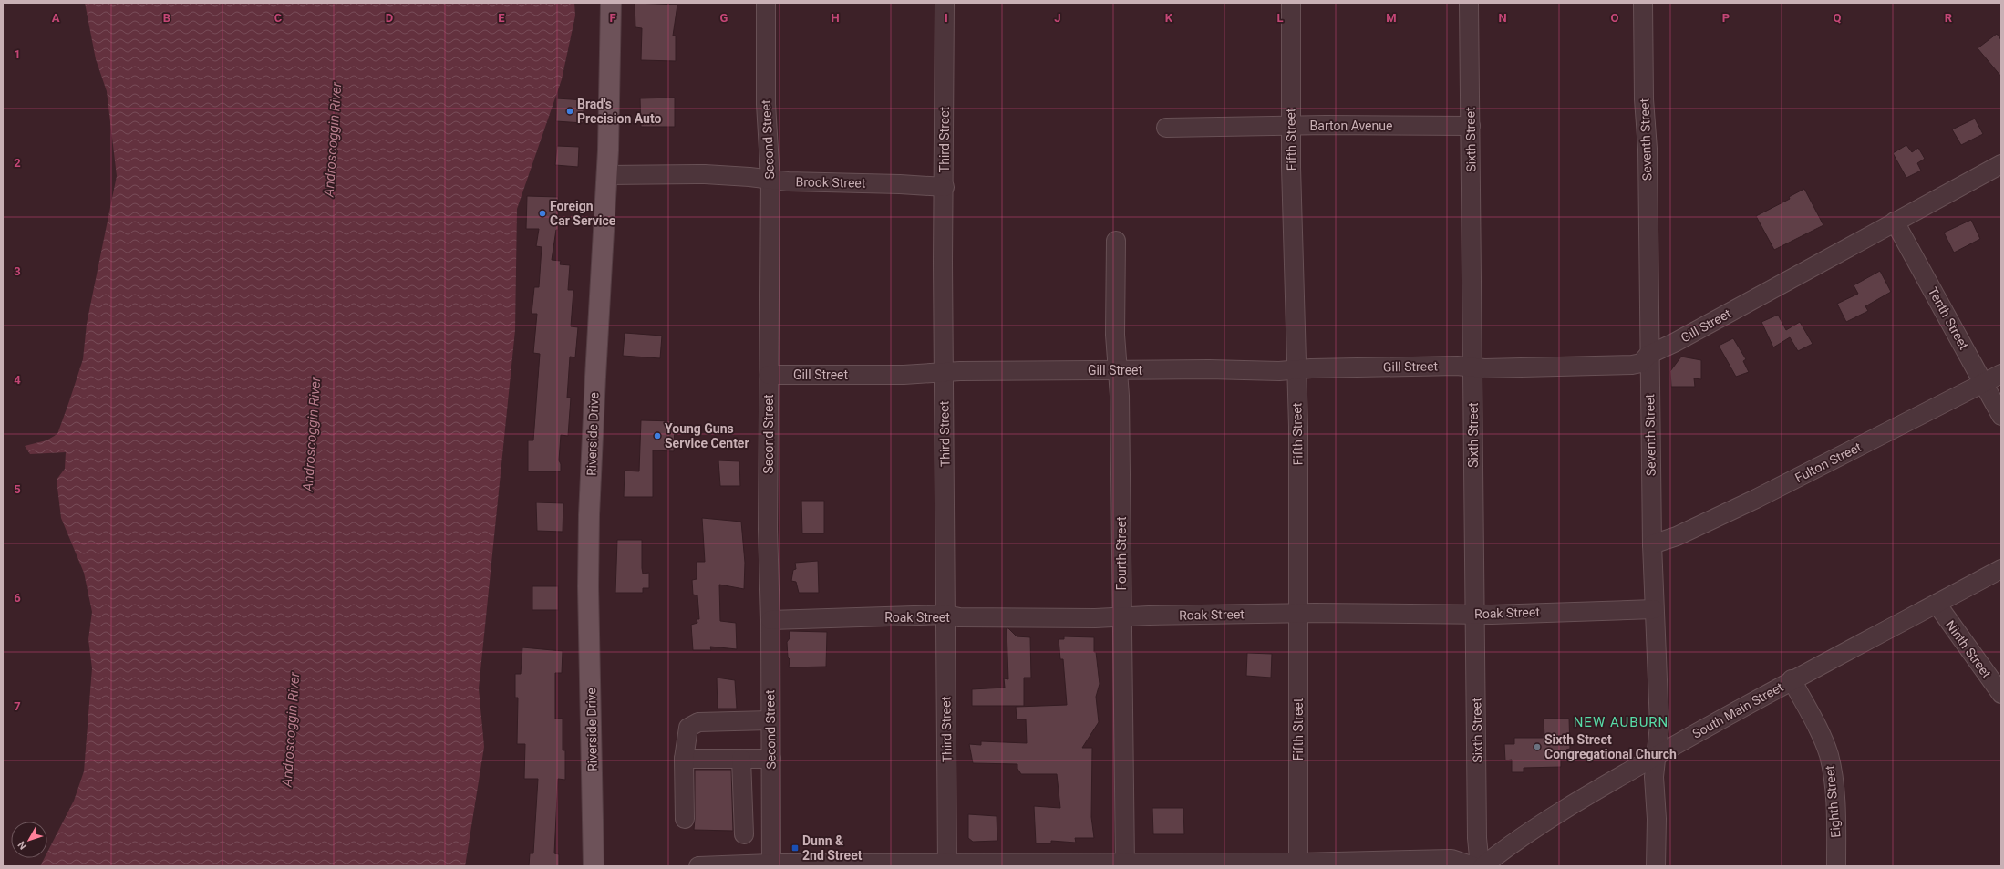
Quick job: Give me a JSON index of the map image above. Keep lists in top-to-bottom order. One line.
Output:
{"streets":{"main road":["Riverside Drive"],"street":["Barton Avenue","Second Street","Third Street","Fifth Street","Sixth Street","Seventh Street","Brook Street","Tenth Street","Gill Street","Fulton Street","Fourth Street","Roak Street","Ninth Street","South Main Street","Eighth Street"]},"crossings":[["Barton Avenue","Fifth Street"],["Barton Avenue","Sixth Street"],["Second Street","Brook Street"],["Second Street","Gill Street"],["Second Street","Roak Street"],["Third Street","Brook Street"],["Third Street","Gill Street"],["Third Street","Roak Street"],["Fifth Street","Gill Street"],["Fifth Street","Roak Street"],["Sixth Street","Gill Street"],["Sixth Street","Roak Street"],["Seventh Street","Gill Street"],["Seventh Street","Fulton Street"],["Seventh Street","Roak Street"],["Seventh Street","South Main Street"],["Brook Street","Riverside Drive"],["Tenth Street","Gill Street"],["Tenth Street","Fulton Street"],["Gill Street","Fourth Street"],["Fourth Street","Roak Street"],["Ninth Street","South Main Street"],["South Main Street","Eighth Street"]],"districts":["NEW AUBURN"],"water":["Androscoggin River"],"places":{"other":["Brad's Precision Auto","Foreign Car Service","Young Guns Service Center","Sixth Street Congregational Church"],"transit":["Dunn & 2nd Street"]},"north":"bottom left","grid":{"columns":["A","B","C","D","E","F","G","H","I","J","K","L","M","N","O","P","Q","R"],"rows":["1","2","3","4","5","6","7"]}}
